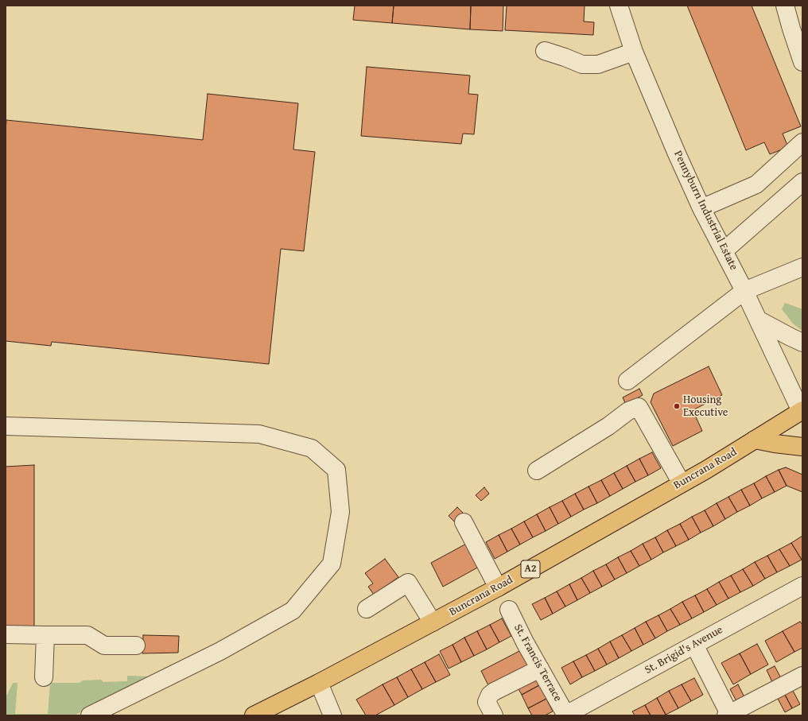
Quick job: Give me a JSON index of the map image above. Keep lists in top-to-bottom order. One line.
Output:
{"streets":{"main road":["Buncrana Road","A2"],"street":["Pennyburn Industrial Estate","St. Brigid's Avenue","St. Francis Terrace"]},"crossings":[["Pennyburn Industrial Estate","Buncrana Road"],["St. Brigid's Avenue","St. Francis Terrace"]],"places":["Housing Executive"]}
